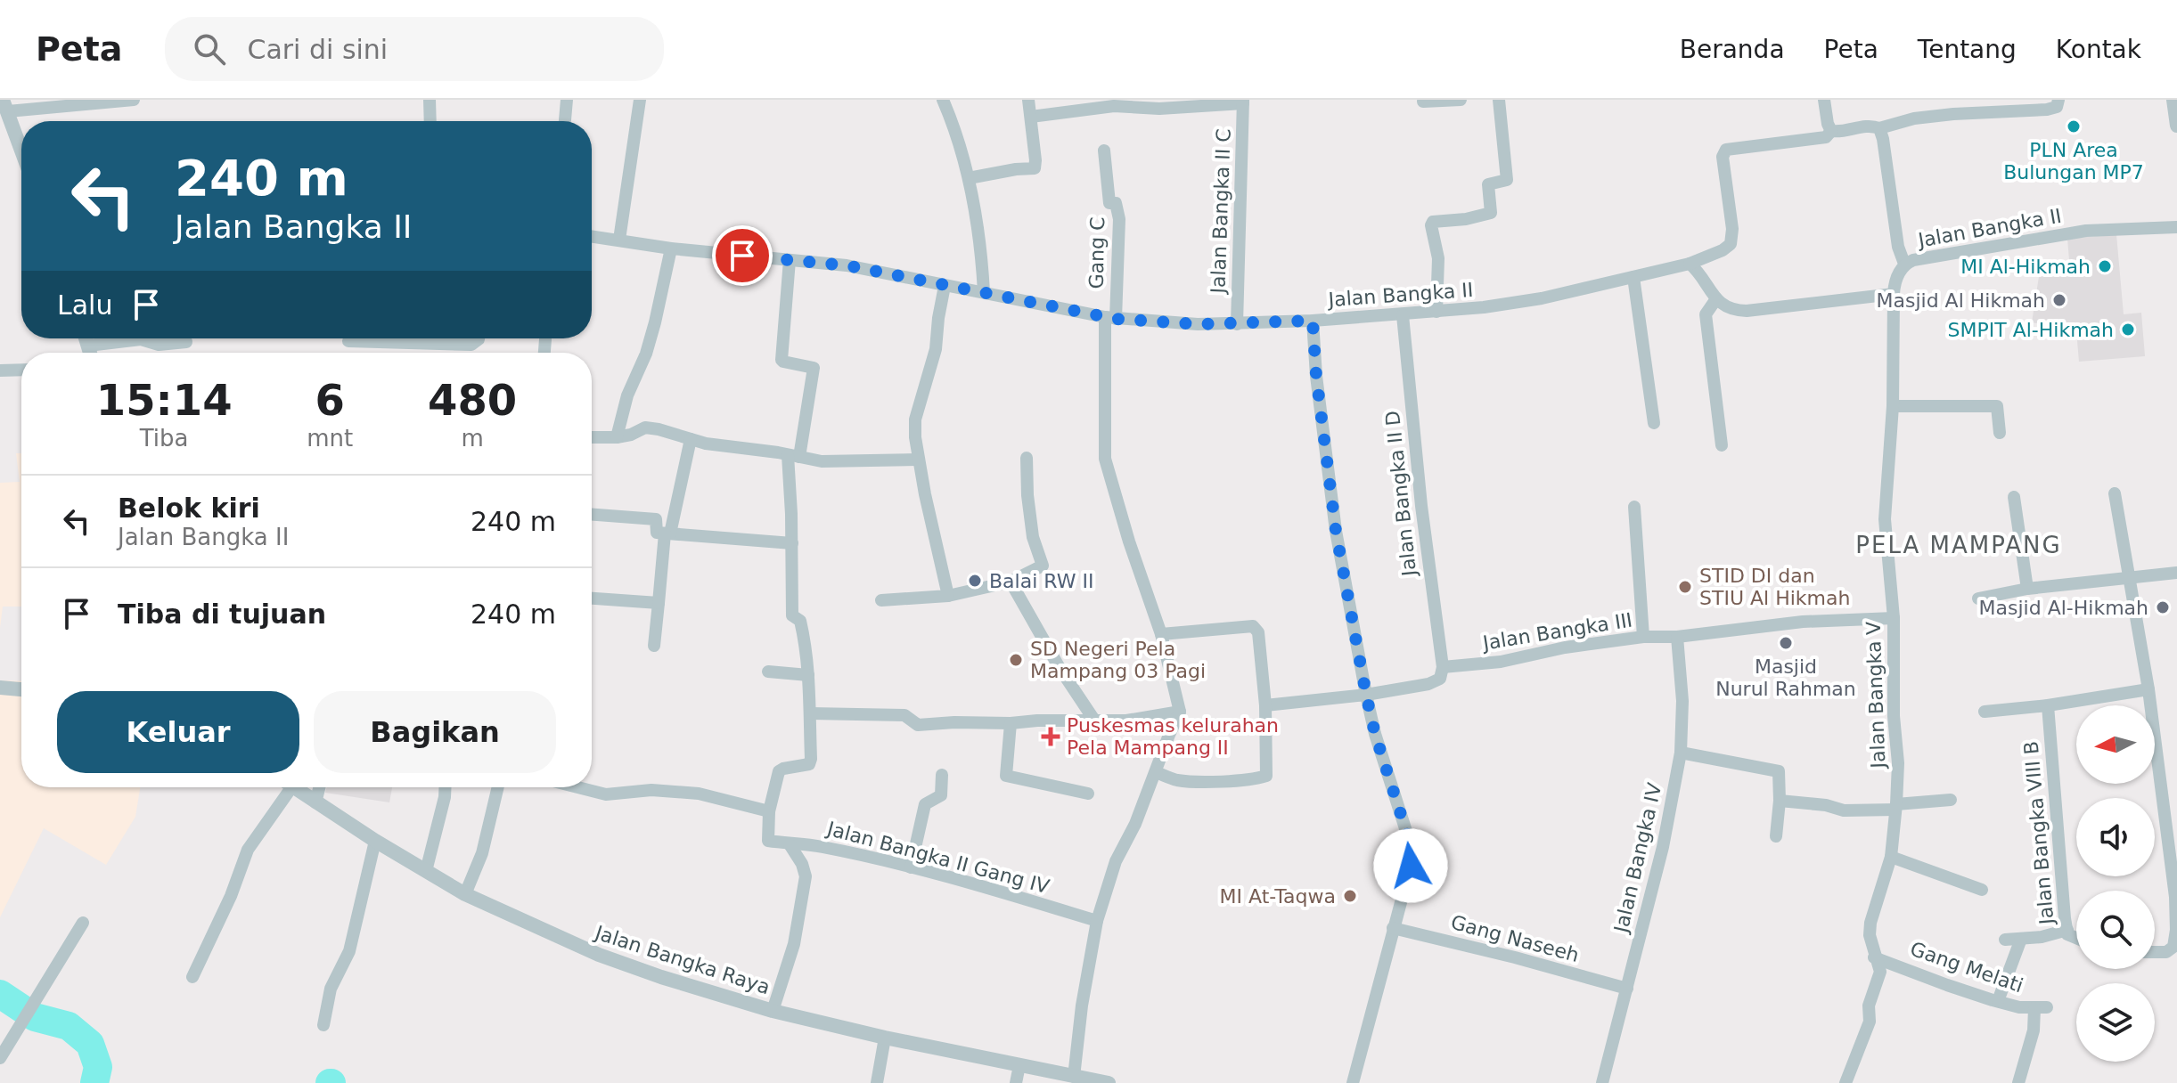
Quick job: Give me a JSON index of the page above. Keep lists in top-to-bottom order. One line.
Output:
{"streets":{"street":["Jalan Bangka II C","Jalan Bangka II","Gang C","Jalan Bangka II D","Jalan Bangka III","Jalan Bangka V","Jalan Bangka VIII B","Jalan Bangka II Gang IV","Jalan Bangka IV","Gang Naseeh","Jalan Bangka Raya","Gang Melati"]},"crossings":[["Jalan Bangka II C","Jalan Bangka II"],["Jalan Bangka II","Gang C"],["Jalan Bangka II","Jalan Bangka II D"],["Jalan Bangka II","Jalan Bangka V"],["Jalan Bangka II D","Jalan Bangka III"],["Jalan Bangka III","Jalan Bangka V"],["Jalan Bangka III","Jalan Bangka IV"],["Jalan Bangka V","Gang Melati"],["Jalan Bangka IV","Gang Naseeh"]],"districts":["PELA MAMPANG"],"places":{"other":["PLN Area Bulungan MP7","MI Al-Hikmah","Masjid Al Hikmah","SMPIT Al-Hikmah","Balai RW II","STID DI dan STIU Al Hikmah","Masjid Al-Hikmah","Masjid Nurul Rahman","SD Negeri Pela Mampang 03 Pagi","MI At-Taqwa"],"health":["Puskesmas kelurahan Pela Mampang II"]},"north":"left","page":{"header":"Peta","search":"Cari di sini","nav":["Beranda","Peta","Tentang","Kontak"],"turn":["240 m","Jalan Bangka II"],"then":"Lalu","eta":["15:14","Tiba","6","mnt","480","m"],"list":[{"name":"Belok kiri","note":"Jalan Bangka II","value":"240 m"},{"name":"Tiba di tujuan","value":"240 m"}],"buttons":["Keluar","Bagikan"]}}
